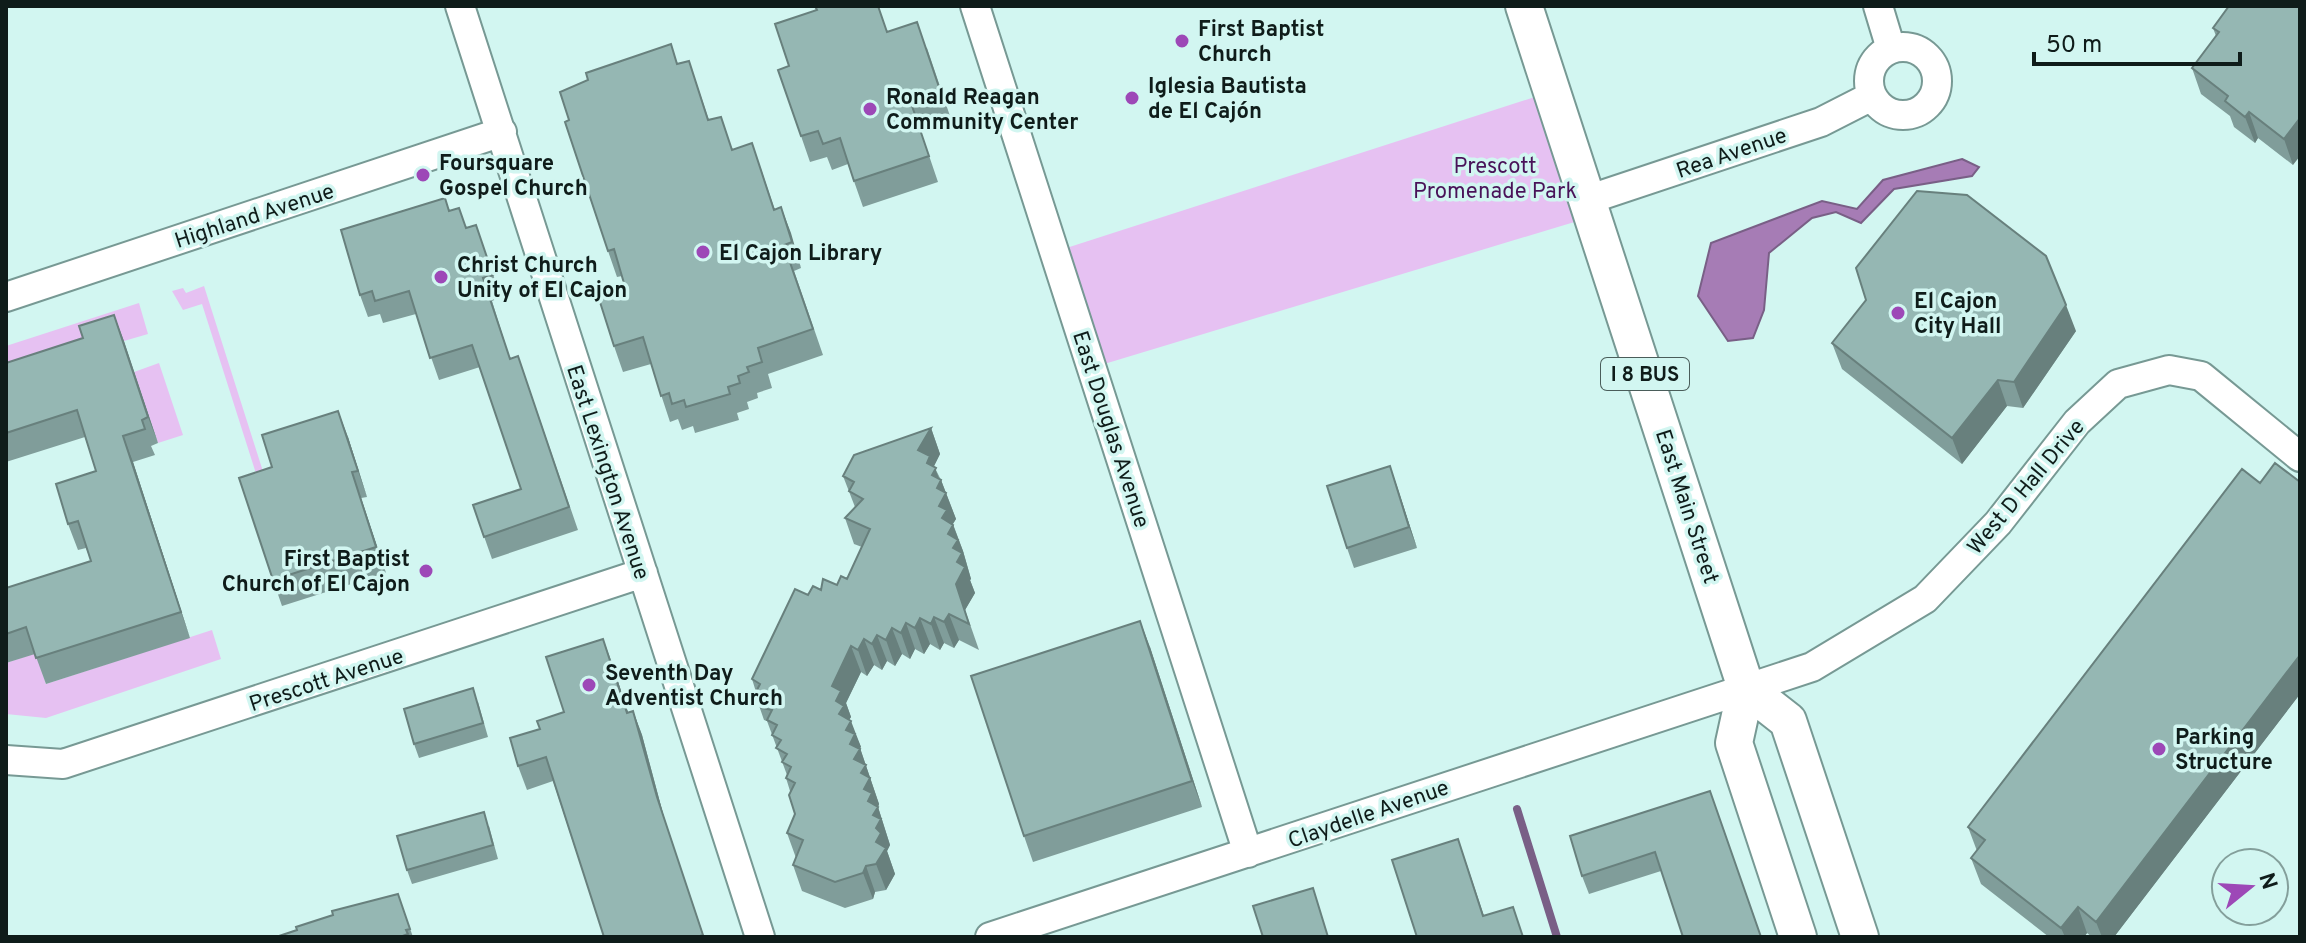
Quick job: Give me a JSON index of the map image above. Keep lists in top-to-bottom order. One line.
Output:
{"streets":{"main road":["I 8 BUS","East Main Street"],"street":["Rea Avenue","Highland Avenue","East Douglas Avenue","East Lexington Avenue","West D Hall Drive","Prescott Avenue","Claydelle Avenue"]},"crossings":[["Rea Avenue","East Main Street"],["Highland Avenue","East Lexington Avenue"],["East Douglas Avenue","Claydelle Avenue"],["East Lexington Avenue","Prescott Avenue"],["West D Hall Drive","East Main Street"],["West D Hall Drive","Claydelle Avenue"],["East Main Street","Claydelle Avenue"]],"parks":["Prescott Promenade Park"],"places":["First Baptist Church","Iglesia Bautista de El Cajón","Ronald Reagan Community Center","Foursquare Gospel Church","El Cajon Library","Christ Church Unity of El Cajon","El Cajon City Hall","First Baptist Church of El Cajon","Seventh Day Adventist Church","Parking Structure"],"scale_bar":"50 m","north":"right"}
